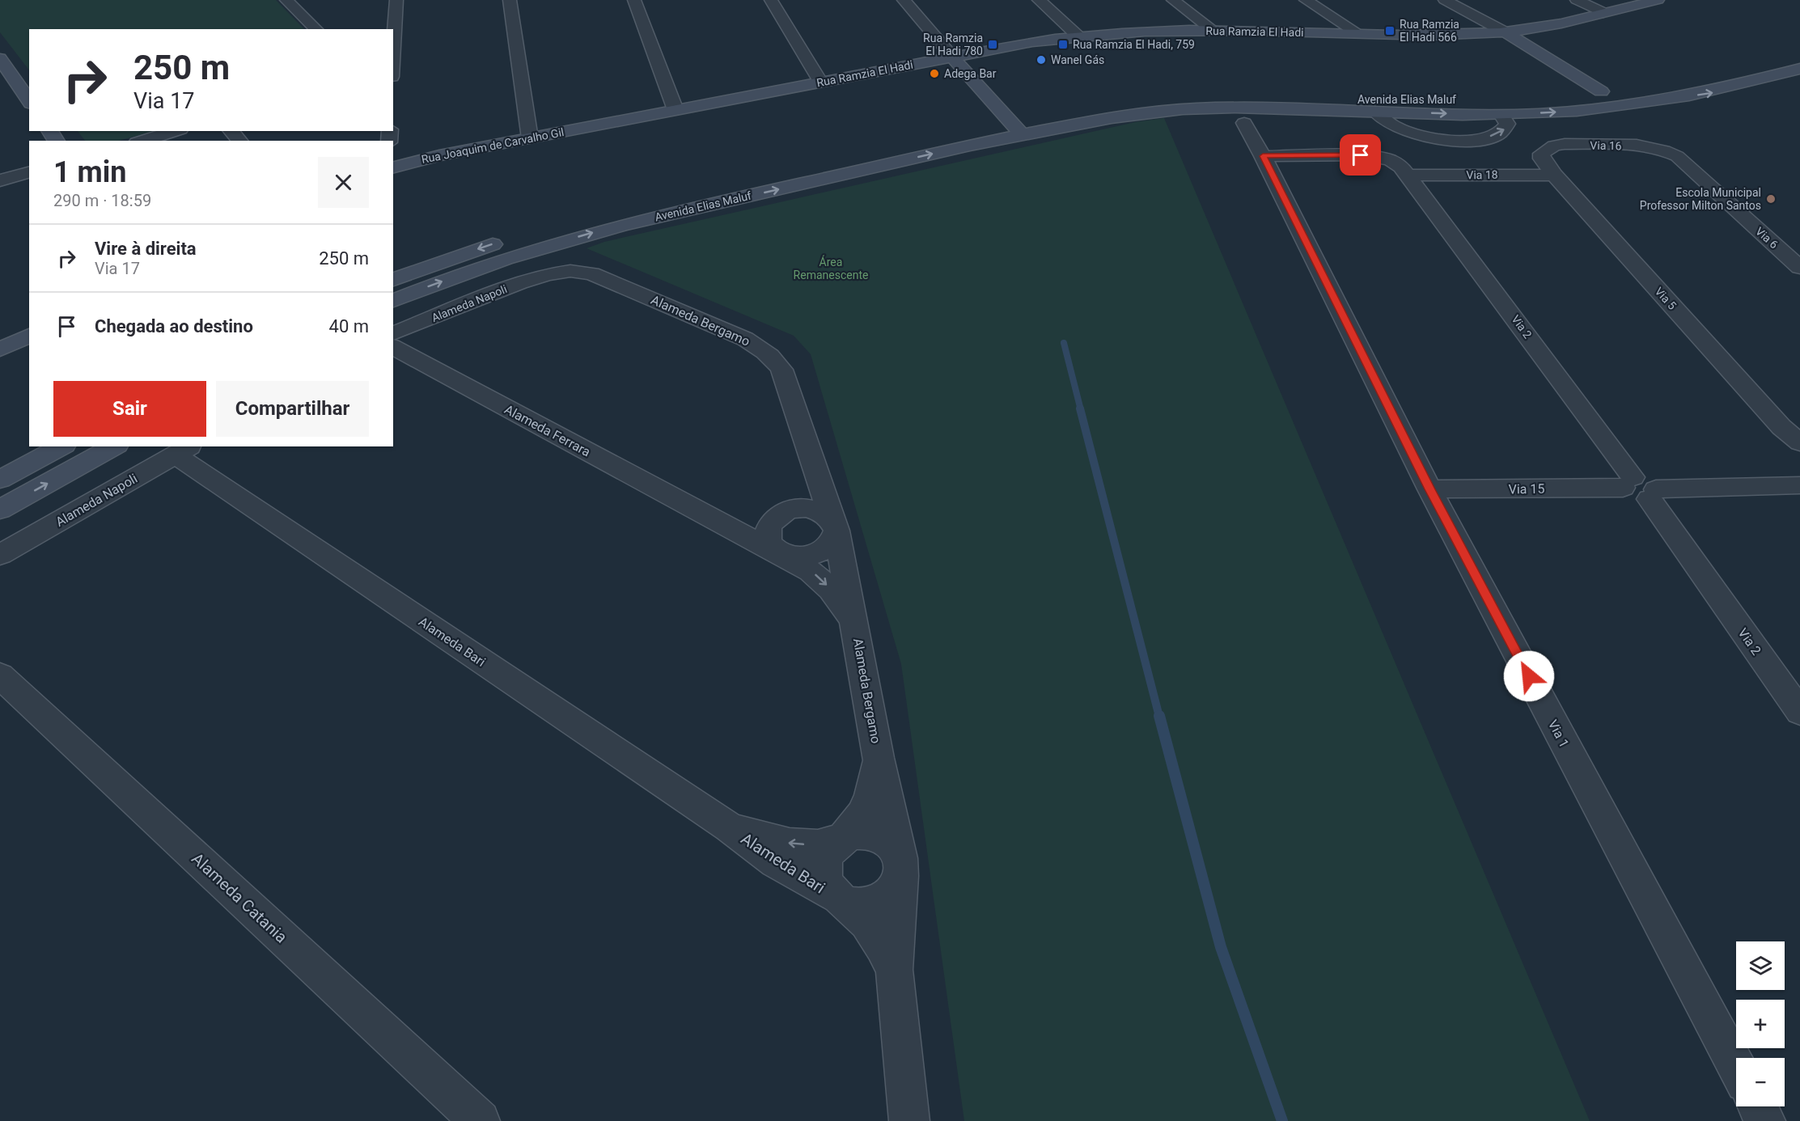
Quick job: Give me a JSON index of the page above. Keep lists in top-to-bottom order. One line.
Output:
{"streets":{"street":["Rua Ramzia El Hadi","Avenida Elias Maluf","Rua Joaquim de Carvalho Gil","Via 16","Via 18","Via 6","Via 5","Alameda Napoli","Alameda Bergamo","Via 2","Alameda Ferrara","Via 15","Alameda Bari","Via 1","Alameda Catania"]},"crossings":[["Rua Ramzia El Hadi","Rua Joaquim de Carvalho Gil"],["Via 16","Via 6"],["Via 16","Via 5"],["Via 18","Via 5"],["Via 18","Via 2"],["Alameda Napoli","Alameda Bergamo"],["Alameda Napoli","Alameda Bari"],["Alameda Bergamo","Alameda Ferrara"],["Alameda Bergamo","Alameda Bari"],["Via 2","Via 15"],["Via 2","Via 1"],["Via 15","Via 1"]],"parks":["Área Remanescente"],"places":{"transit":["Rua Ramzia El Hadi 566","Rua Ramzia El Hadi 780","Rua Ramzia El Hadi, 759"],"other":["Wanel Gás","Adega Bar","Escola Municipal Professor Milton Santos"]},"page":{"turn":["250 m","Via 17"],"heading":["1 min","290 m · 18:59"],"list":[{"name":"Vire à direita","note":"Via 17","value":"250 m"},{"name":"Chegada ao destino","value":"40 m"}],"buttons":["Sair","Compartilhar"],"map_buttons":["+","−"]}}
